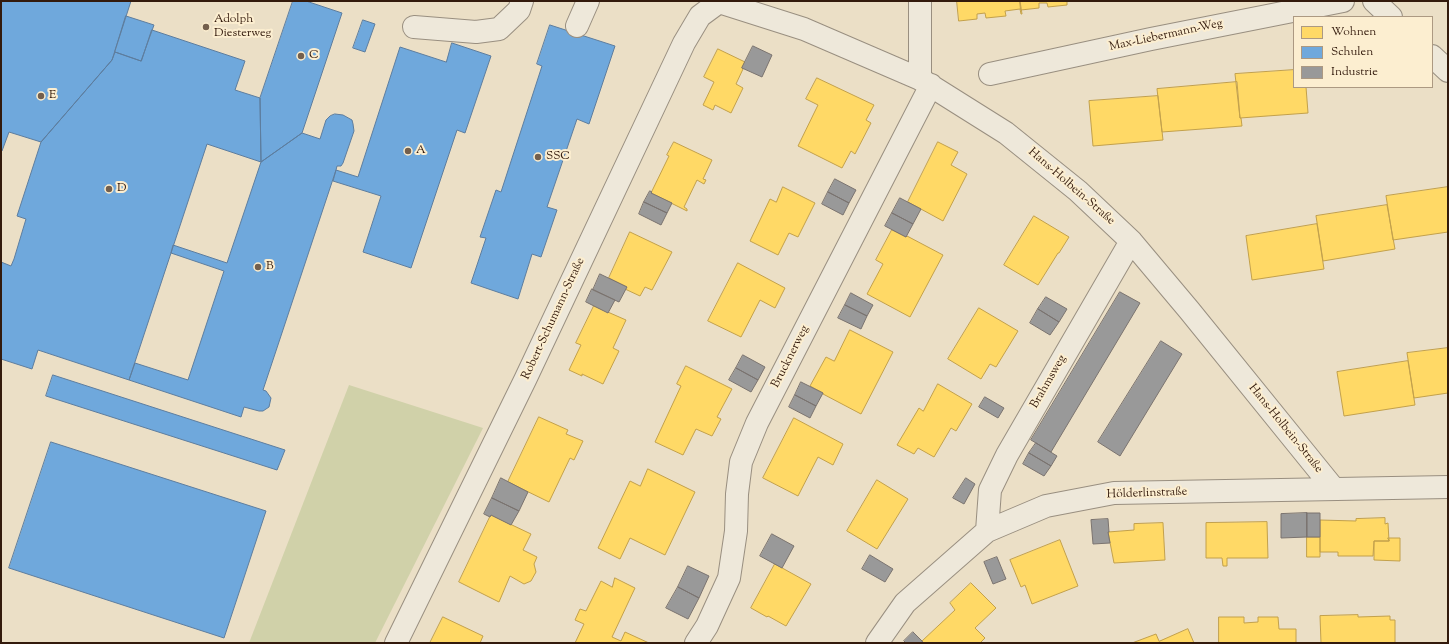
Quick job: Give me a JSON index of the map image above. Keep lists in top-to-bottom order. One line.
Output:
{"streets":{"street":["Max-Liebermann-Weg","Hans-Holbein-Straße","Robert-Schumann-Straße","Brucknerweg","Brahmsweg","Hölderlinstraße"]},"crossings":[["Hans-Holbein-Straße","Robert-Schumann-Straße"],["Hans-Holbein-Straße","Brucknerweg"],["Hans-Holbein-Straße","Brahmsweg"],["Hans-Holbein-Straße","Hölderlinstraße"],["Brahmsweg","Hölderlinstraße"]],"places":["Adolph Diesterweg","C","E","A","SSC","D","B"],"legend":["Wohnen","Schulen","Industrie"]}
